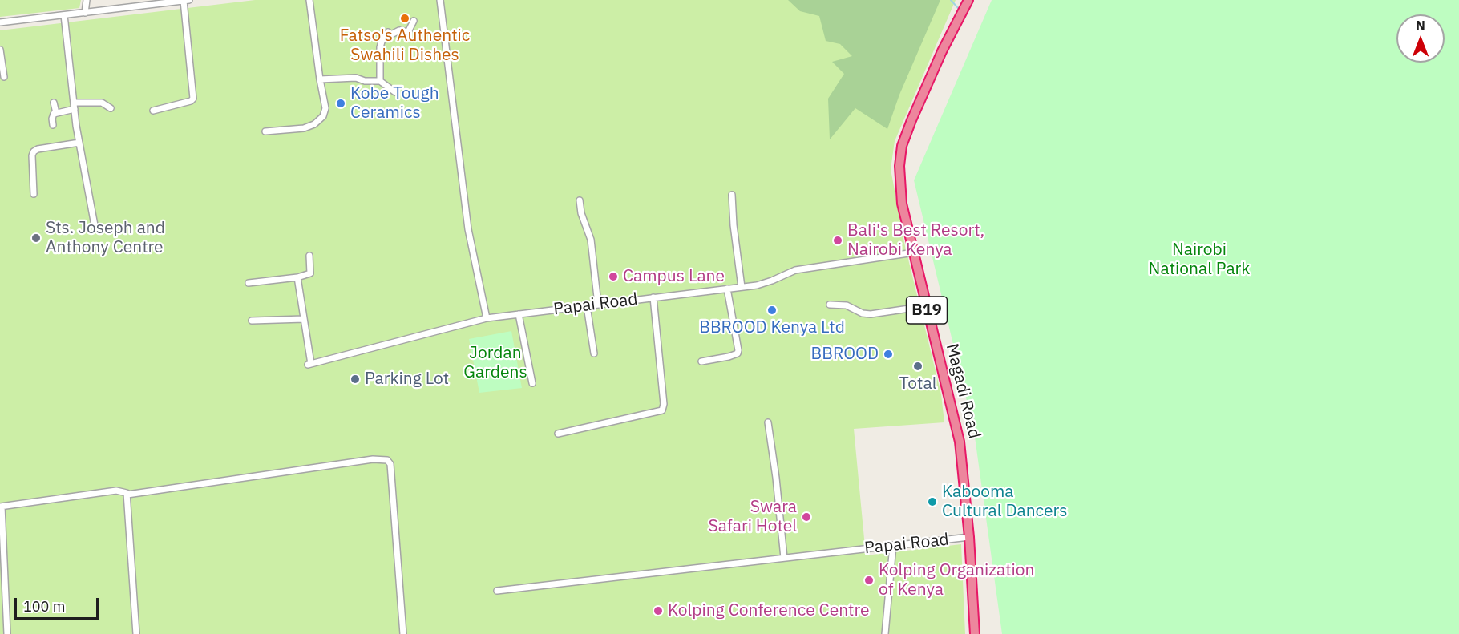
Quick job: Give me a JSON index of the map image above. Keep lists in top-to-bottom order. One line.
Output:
{"streets":{"highway":["B19","Magadi Road"],"street":["Papai Road"]},"crossings":[["Papai Road","Magadi Road"]],"parks":["Nairobi National Park","Jordan Gardens"],"places":["Fatso's Authentic Swahili Dishes","Kobe Tough Ceramics","Sts. Joseph and Anthony Centre","Bali's Best Resort, Nairobi Kenya","Campus Lane","BBROOD Kenya Ltd","BBROOD","Total","Parking Lot","Kabooma Cultural Dancers","Swara Safari Hotel","Kolping Organization of Kenya","Kolping Conference Centre"],"scale_bar":"100 m","north":"top"}
